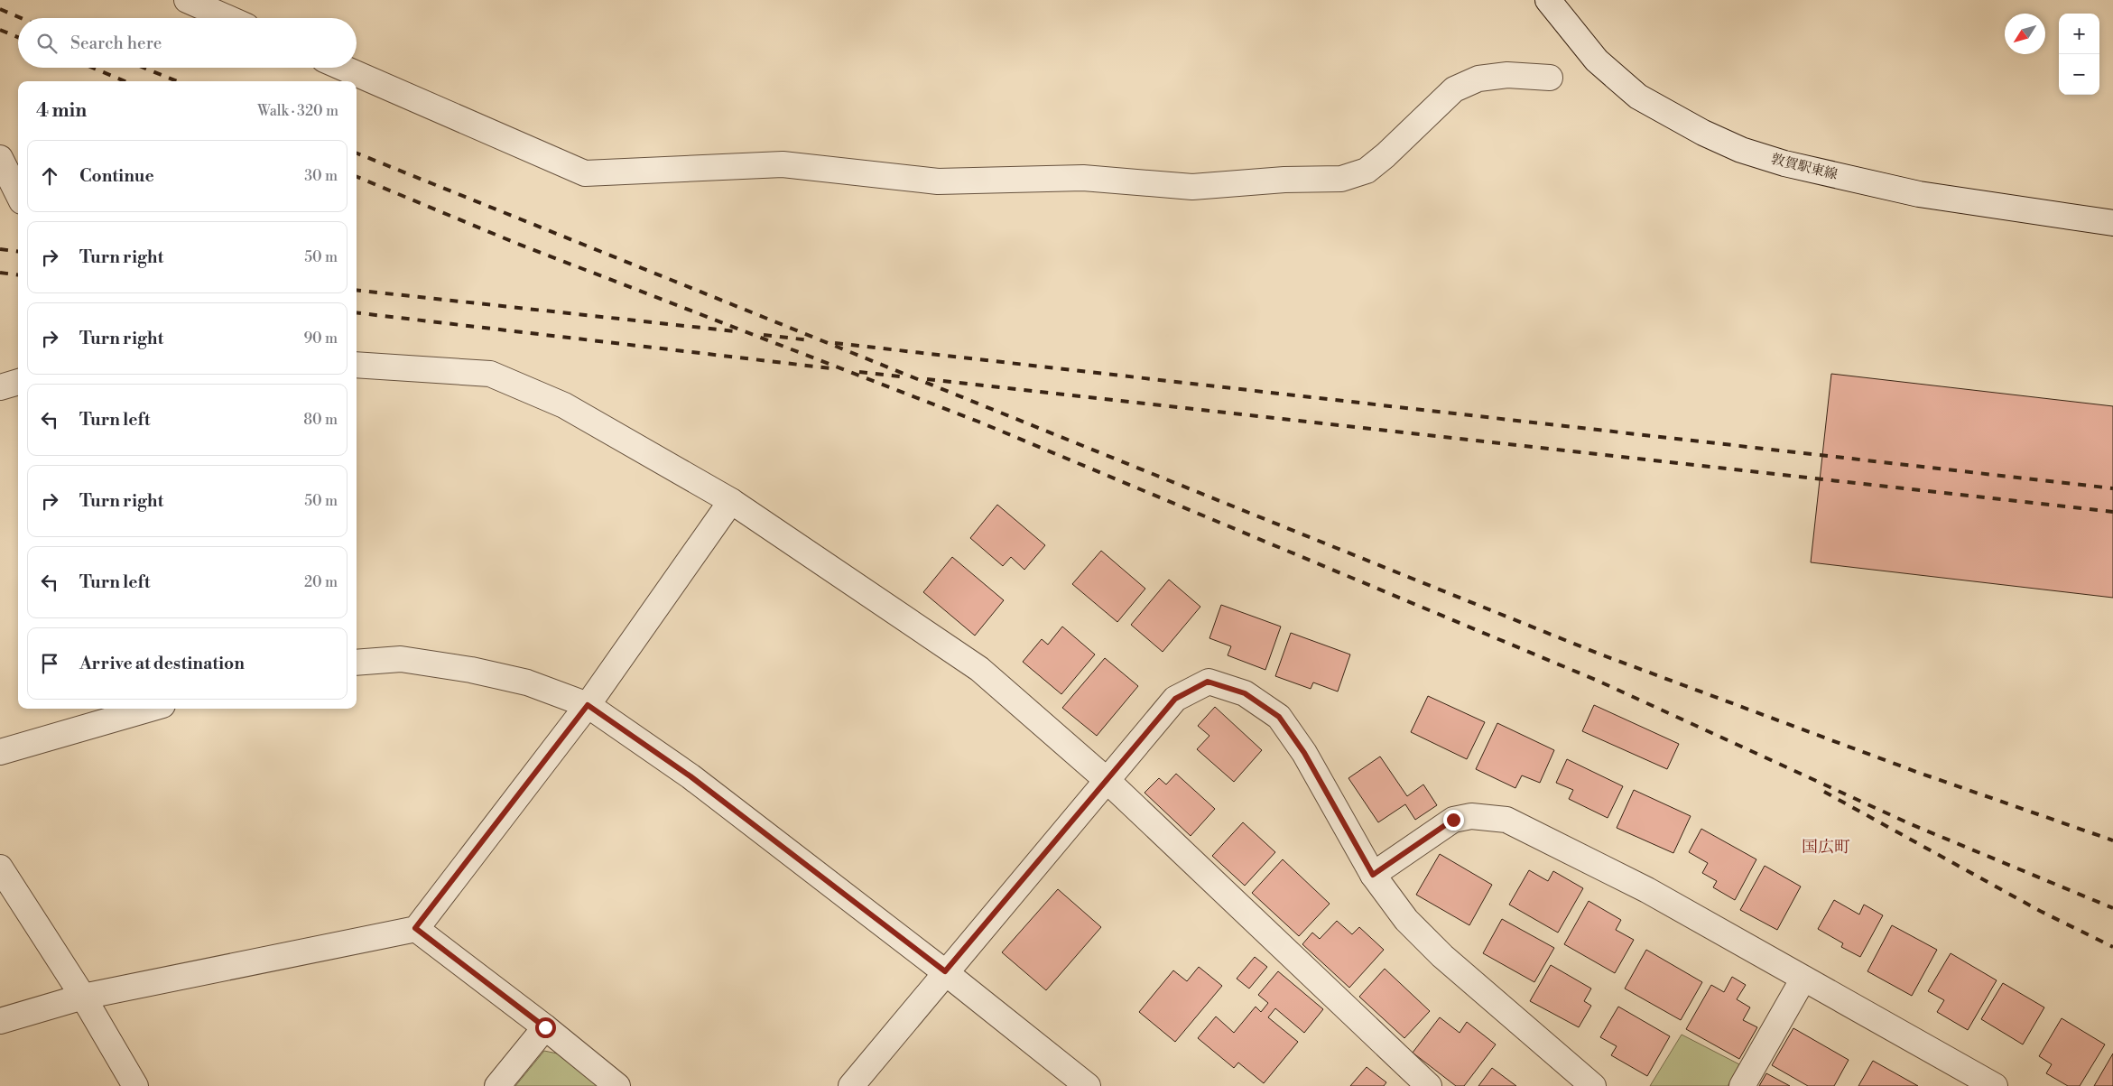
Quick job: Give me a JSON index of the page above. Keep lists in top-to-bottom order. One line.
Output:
{"streets":{"street":["敦賀駅東線"]},"districts":["国広町"],"north":"bottom left","page":{"map_buttons":["+","−"],"search":"Search here","heading":["4 min","Walk · 320 m"],"list":[["Continue","30 m"],["Turn right","50 m"],["Turn right","90 m"],["Turn left","80 m"],["Turn right","50 m"],["Turn left","20 m"],"Arrive at destination"]}}
